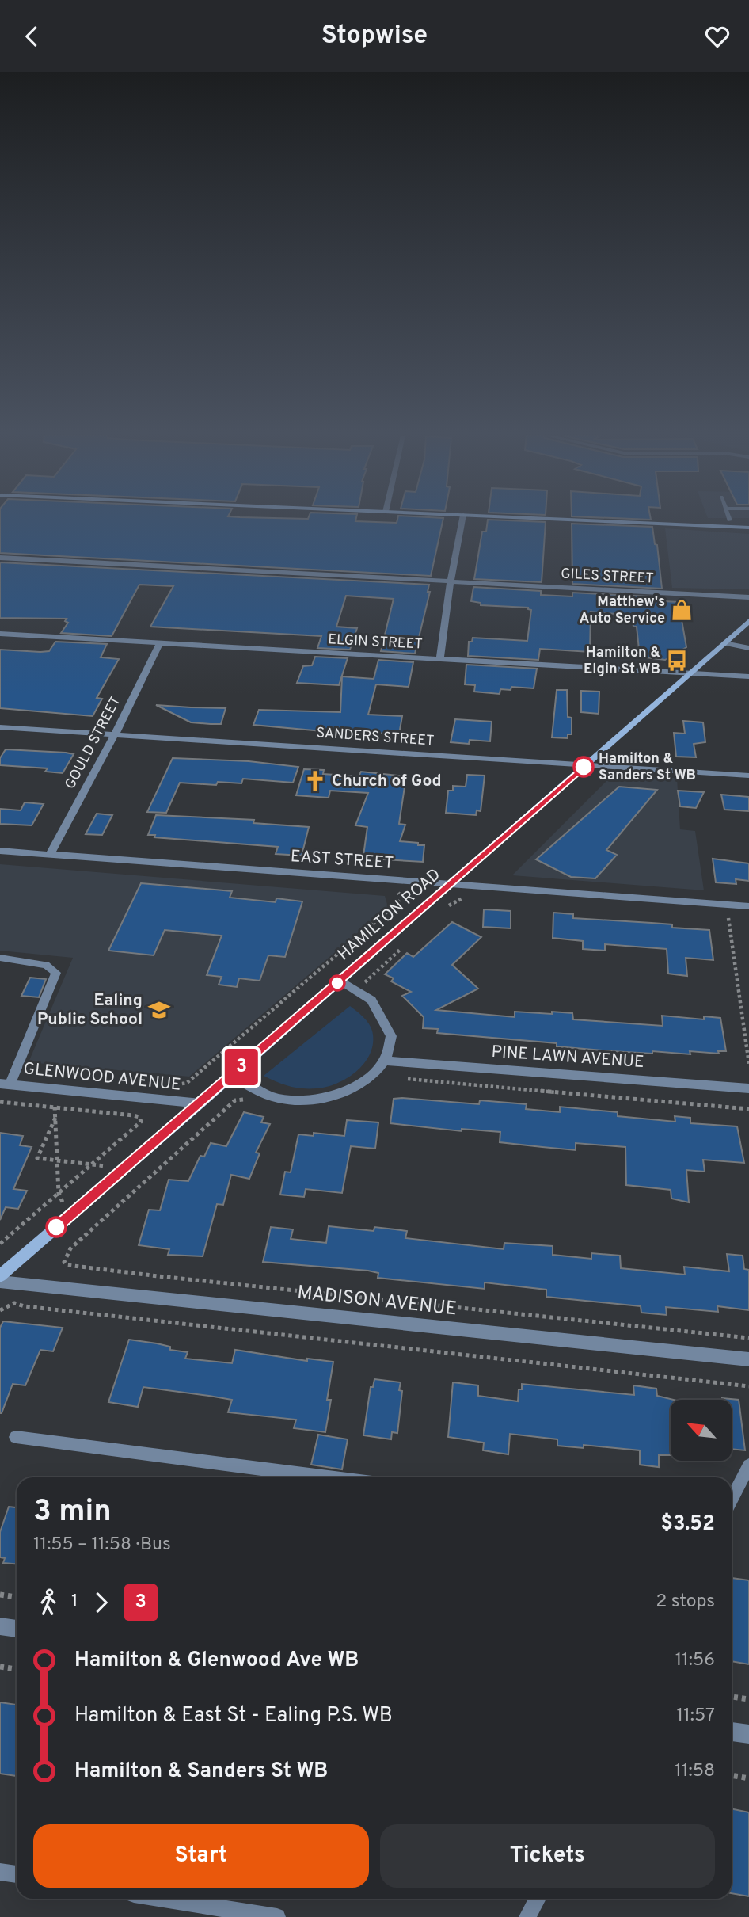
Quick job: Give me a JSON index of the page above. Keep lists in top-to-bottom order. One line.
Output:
{"streets":{"main road":["HAMILTON ROAD"],"street":["GILES STREET","ELGIN STREET","SANDERS STREET","GOULD STREET","EAST STREET","PINE LAWN AVENUE","GLENWOOD AVENUE","MADISON AVENUE"]},"crossings":[["ELGIN STREET","GOULD STREET"],["ELGIN STREET","HAMILTON ROAD"],["SANDERS STREET","GOULD STREET"],["SANDERS STREET","HAMILTON ROAD"],["GOULD STREET","EAST STREET"],["EAST STREET","HAMILTON ROAD"],["HAMILTON ROAD","GLENWOOD AVENUE"]],"places":{"shop":["Matthew's Auto Service"],"bus stop":["Hamilton & Elgin St WB"],"other":["Hamilton & Sanders St WB"],"church":["Church of God"],"school or university":["Ealing Public School"]},"lines":["bus line 3"],"north":"top left","page":{"header":"Stopwise","on_map":"3","heading":["3 min","11:55 – 11:58 · Bus","$3.52"],"legs":["1","3","2 stops"],"list":[{"name":"Hamilton & Glenwood Ave WB","value":"11:56"},{"name":"Hamilton & East St - Ealing P.S. WB","value":"11:57"},{"name":"Hamilton & Sanders St WB","value":"11:58"}],"buttons":["Start","Tickets"]}}
